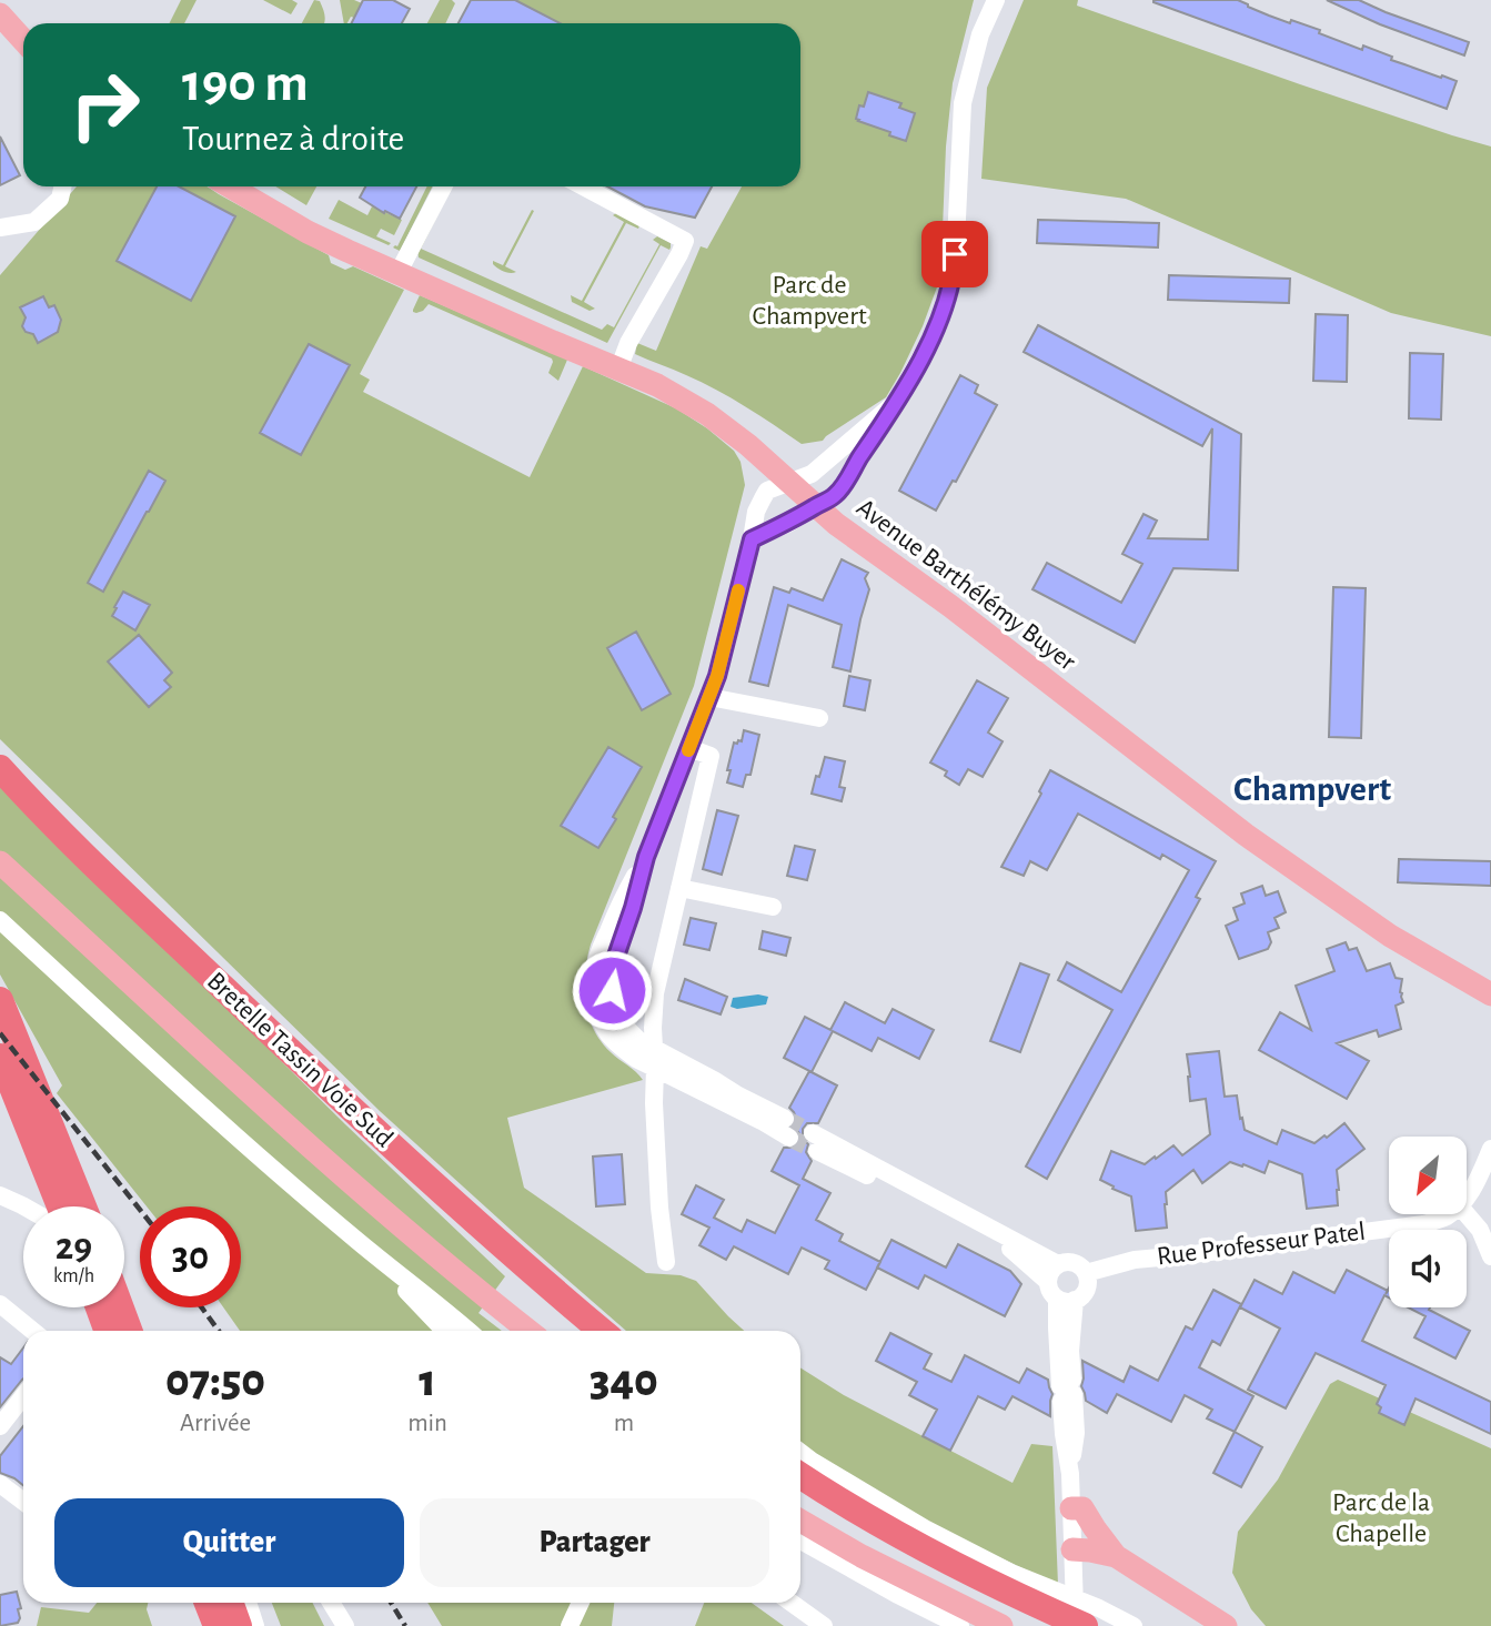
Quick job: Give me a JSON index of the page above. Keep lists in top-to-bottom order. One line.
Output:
{"streets":{"highway":["Bretelle Tassin Voie Sud"],"main road":["Avenue Barthélémy Buyer"],"street":["Rue Professeur Patel"]},"districts":["Champvert"],"parks":["Parc de Champvert","Parc de la Chapelle"],"north":"bottom left","page":{"turn":["190 m","Tournez à droite"],"speed":"29 km/h","limit":"30","eta":["07:50","Arrivée","1","min","340","m"],"buttons":["Quitter","Partager"]}}
